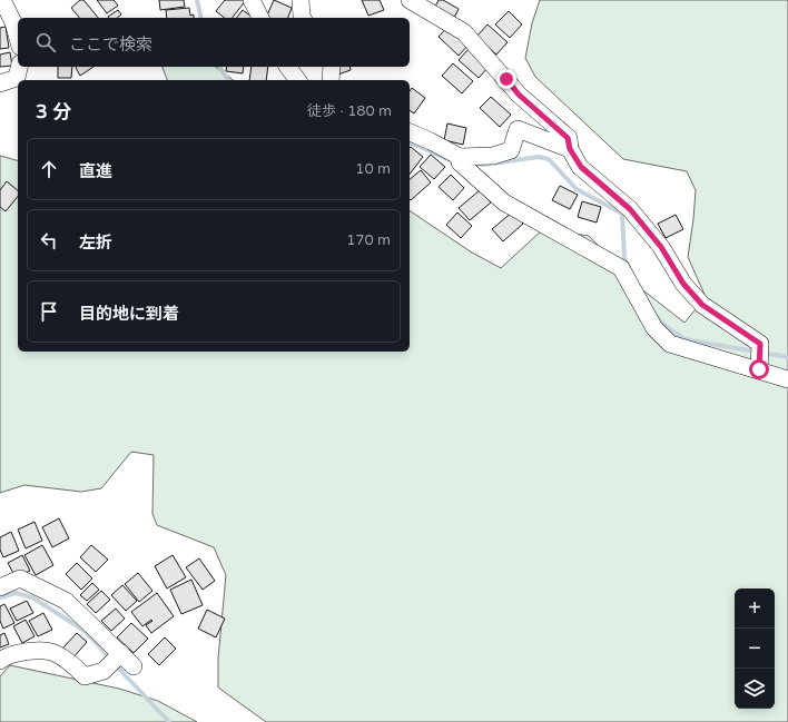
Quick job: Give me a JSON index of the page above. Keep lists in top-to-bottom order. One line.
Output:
{"page":{"search":"ここで検索","heading":["3 分","徒歩 · 180 m"],"list":[["直進","10 m"],["左折","170 m"],"目的地に到着"],"map_buttons":["+","−"]}}
